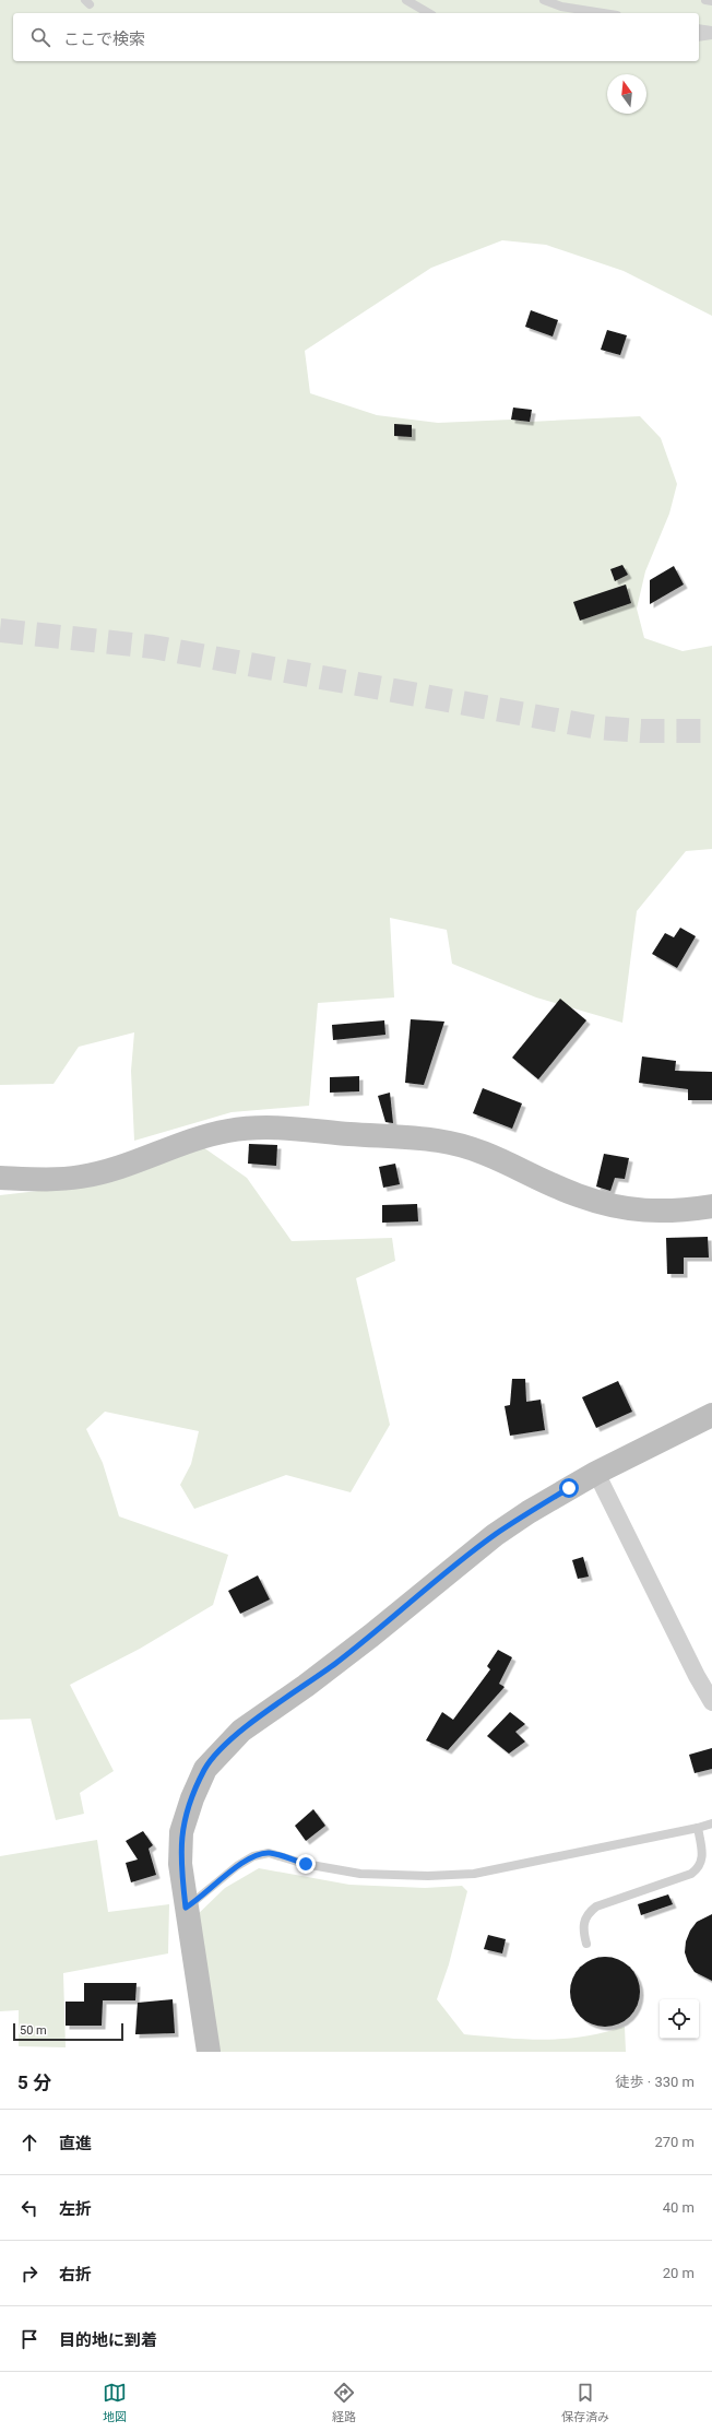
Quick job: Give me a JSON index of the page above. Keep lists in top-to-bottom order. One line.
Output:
{"scale_bar":"50 m","north":"top","page":{"search":"ここで検索","scale":"50 m","heading":["5 分","徒歩 · 330 m"],"list":[["直進","270 m"],["左折","40 m"],["右折","20 m"],"目的地に到着"],"nav":["地図","経路","保存済み"]}}
